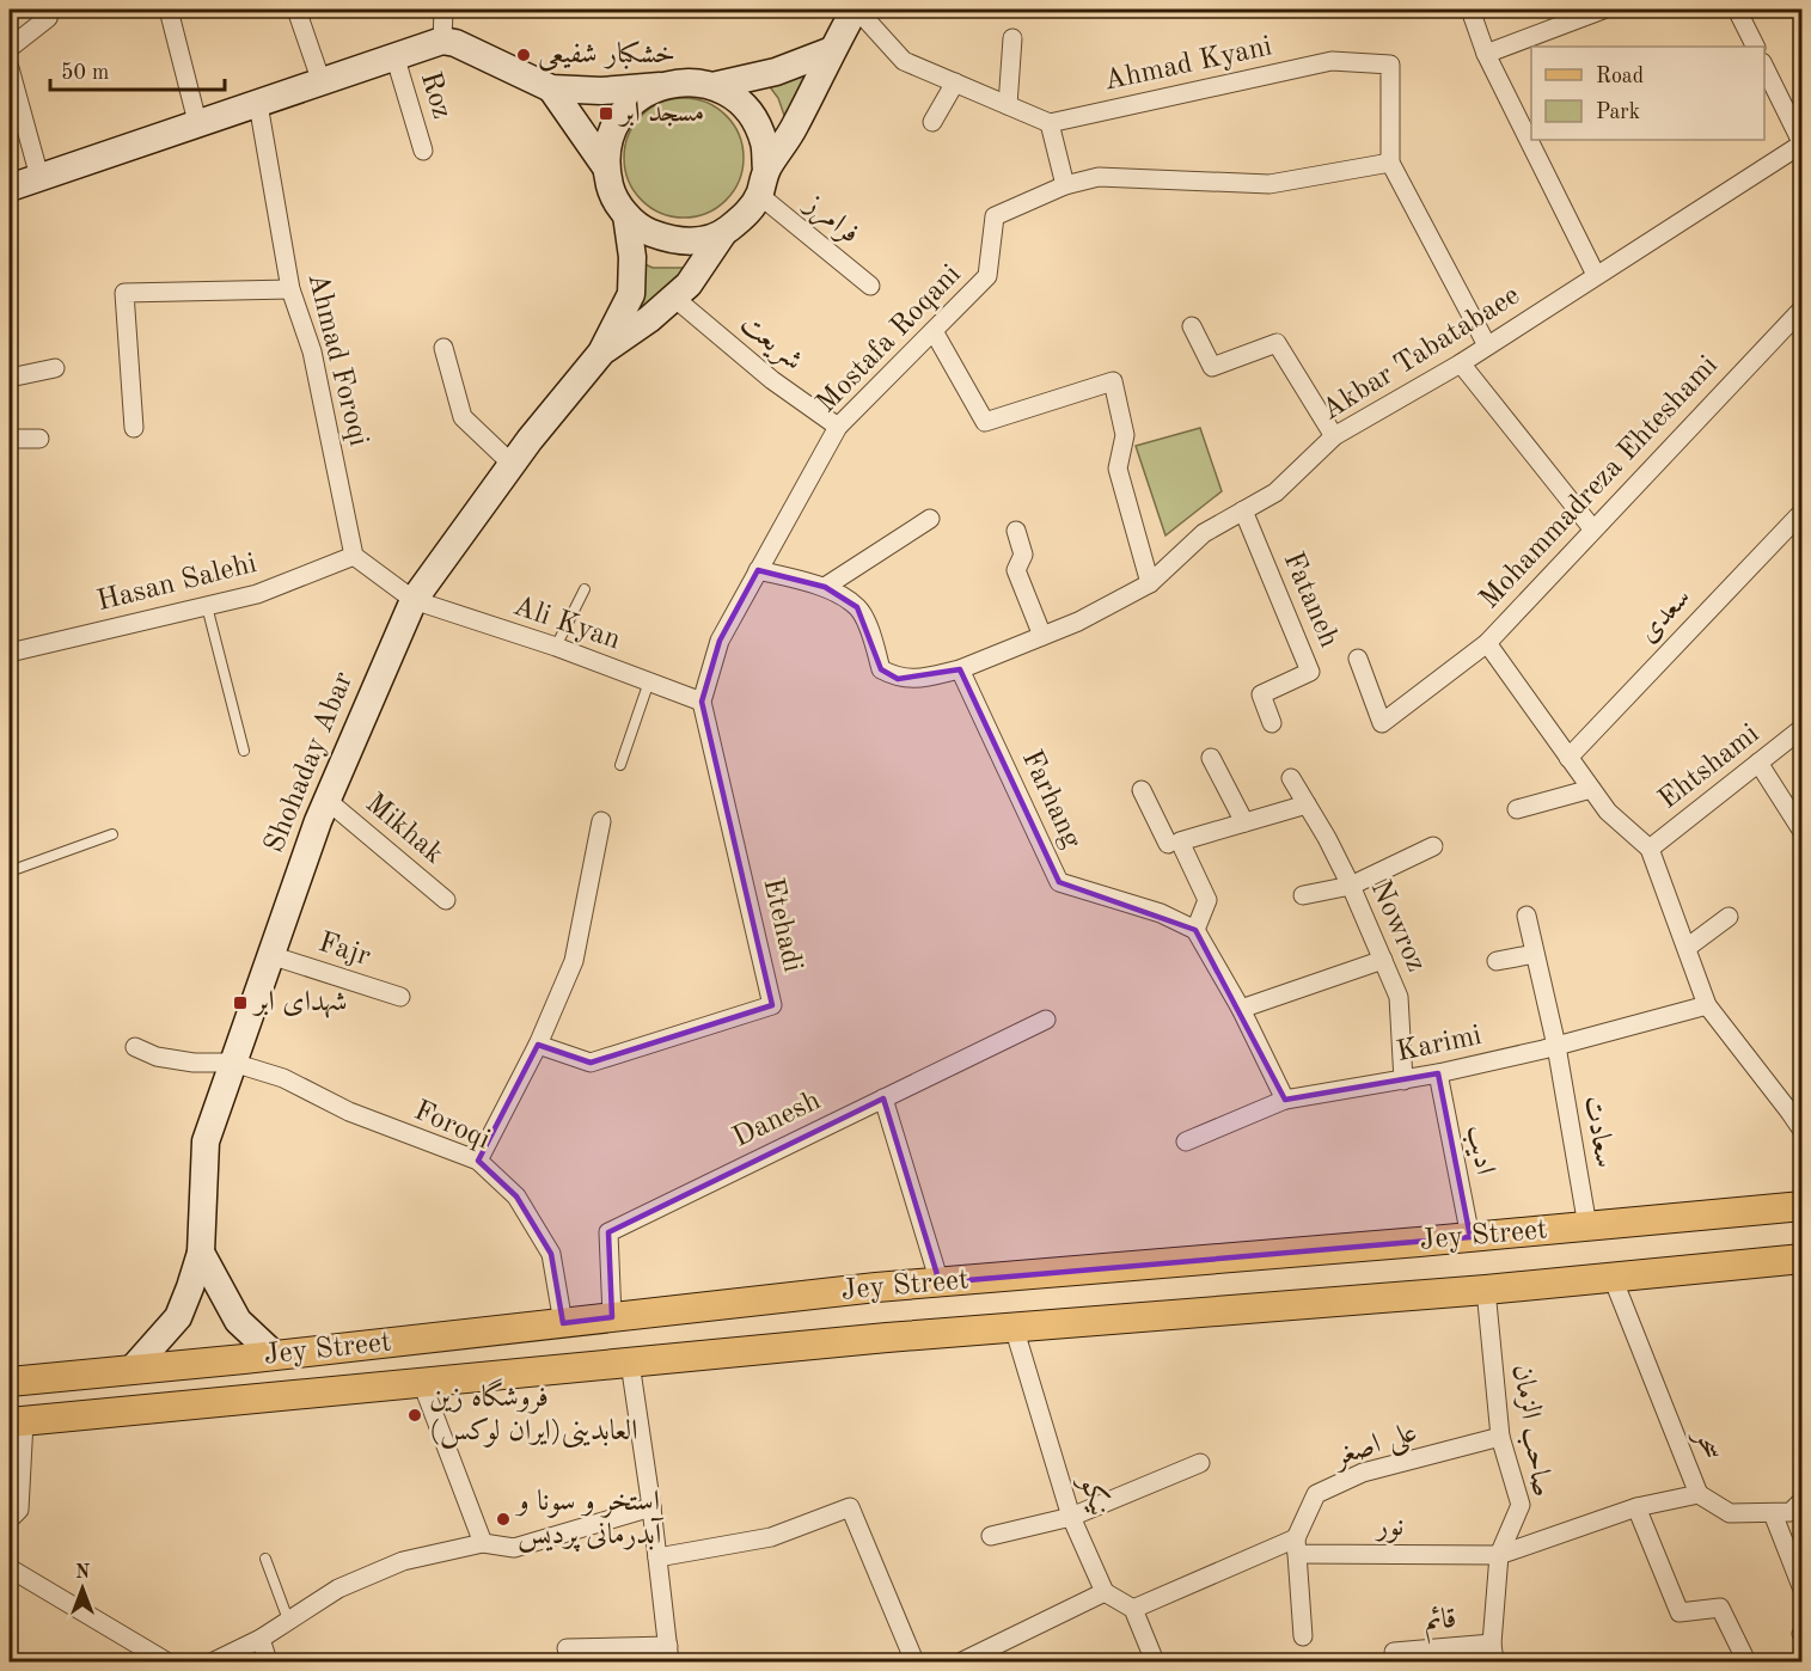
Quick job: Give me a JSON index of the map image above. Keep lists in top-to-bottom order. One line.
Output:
{"streets":{"main road":["Shohaday Abar","Jey Street"],"street":["Ahmad Kyani","Roz","فرامرز","Mostafa Roqani","شریعت","Akbar Tabatabaee","Ahmad Foroqi","Mohammadreza Ehteshami","Hasan Salehi","Fataneh","سعدی","Ali Kyan","Ehtshami","Farhang","Mikhak","Etehadi","Nowroz","Fajr","Karimi","Danesh","Foroqi","سعادت","ادیب","صاحب الزمان","علی اصغر","سحر","نیکو","نور","قائم"]},"crossings":[["Ahmad Kyani","Mostafa Roqani"],["Ahmad Kyani","Akbar Tabatabaee"],["Mostafa Roqani","شریعت"],["Mostafa Roqani","Ali Kyan"],["Mostafa Roqani","Etehadi"],["Akbar Tabatabaee","Fataneh"],["Akbar Tabatabaee","Farhang"],["Ahmad Foroqi","Hasan Salehi"],["Mohammadreza Ehteshami","سعدی"],["Mohammadreza Ehteshami","Ehtshami"],["Mohammadreza Ehteshami","Karimi"],["Ali Kyan","Shohaday Abar"],["Ali Kyan","Etehadi"],["Shohaday Abar","Mikhak"],["Shohaday Abar","Fajr"],["Shohaday Abar","Foroqi"],["Nowroz","Karimi"],["Karimi","سعادت"],["Karimi","ادیب"],["Danesh","Jey Street"],["Foroqi","Jey Street"],["سعادت","Jey Street"],["ادیب","Jey Street"],["Jey Street","صاحب الزمان"],["Jey Street","سحر"],["Jey Street","نیکو"],["صاحب الزمان","علی اصغر"],["صاحب الزمان","سحر"],["صاحب الزمان","نور"],["صاحب الزمان","قائم"],["علی اصغر","نور"],["سحر","نور"]],"places":{"other":["خشکبار شفیعی","فروشگاه زین العابدینی(ایران لوکس)","استخر و سونا و آبدرمانی پردیس"],"transit":["مسجد ابر","شهدای ابر"]},"legend":["Road","Park"],"scale_bar":"50 m","north":"top"}
